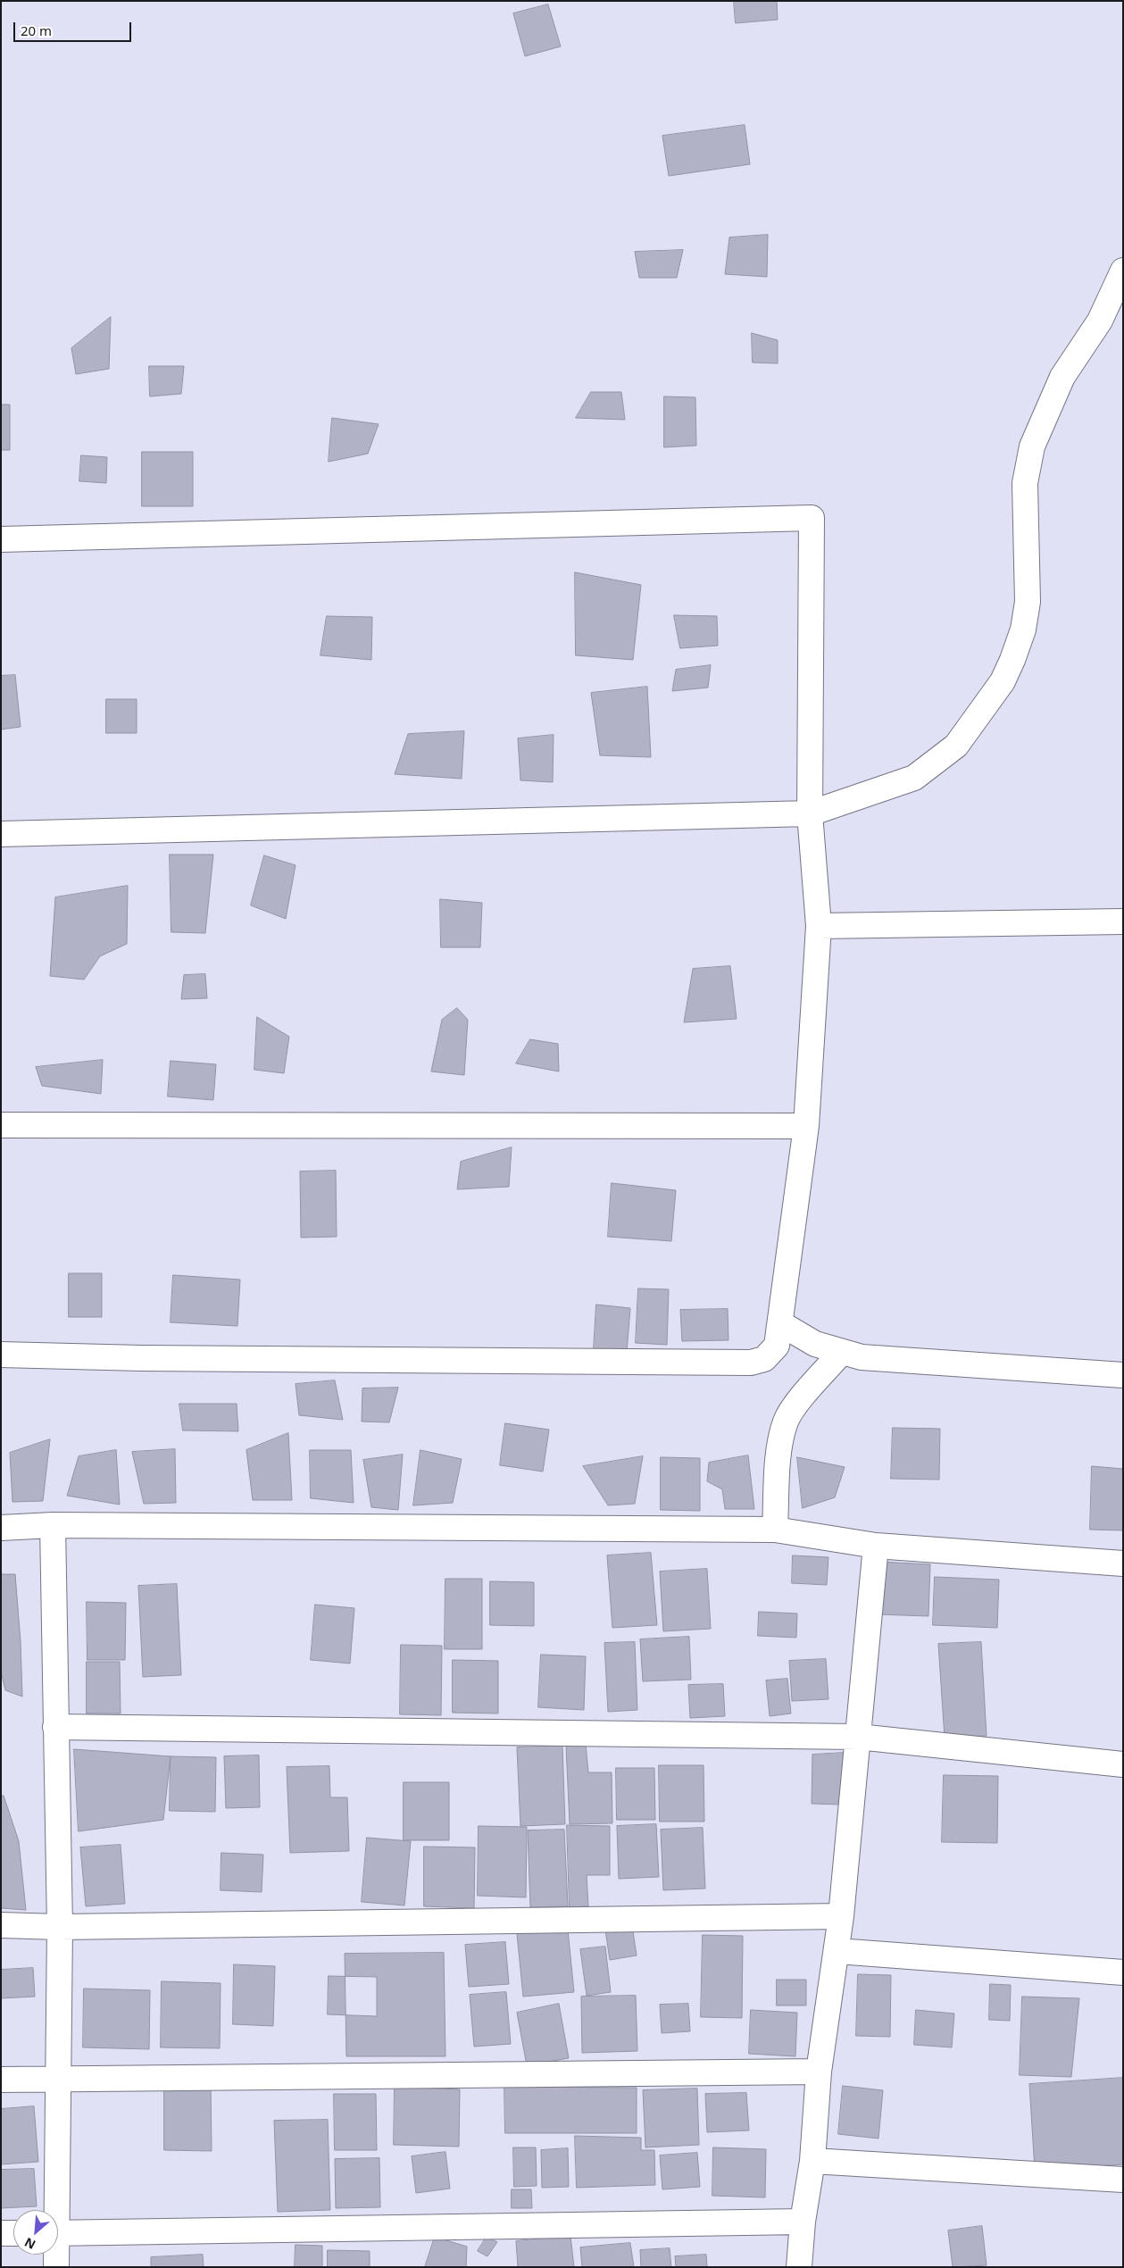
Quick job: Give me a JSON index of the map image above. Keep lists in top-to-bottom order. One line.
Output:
{"scale_bar":"20 m","north":"bottom left"}
